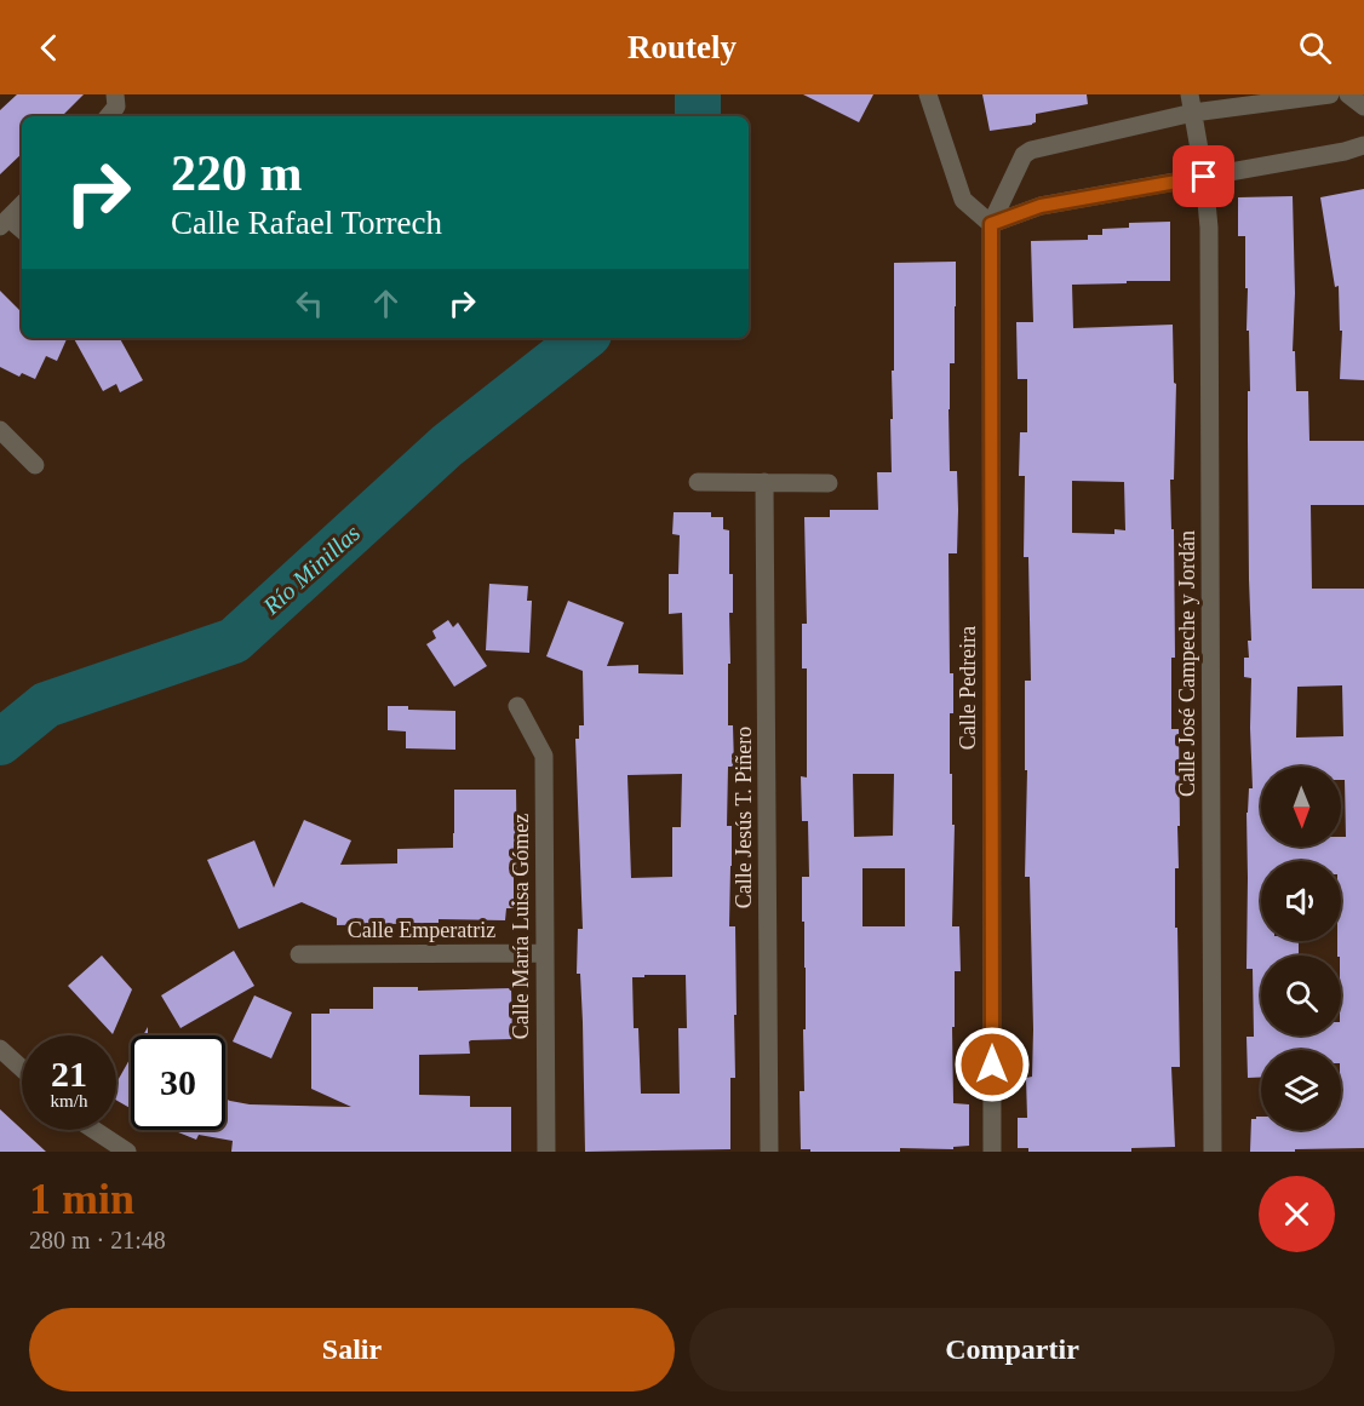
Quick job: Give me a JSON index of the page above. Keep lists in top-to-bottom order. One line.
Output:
{"streets":{"street":["Calle José Campeche y Jordán","Calle Pedreira","Calle Jesús T. Piñero","Calle María Luisa Gómez","Calle Emperatriz"]},"crossings":[["Calle María Luisa Gómez","Calle Emperatriz"]],"water":["Río Minillas"],"north":"bottom","page":{"header":"Routely","turn":["220 m","Calle Rafael Torrech"],"speed":"21 km/h","limit":"30","heading":["1 min","280 m · 21:48"],"buttons":["Salir","Compartir"]}}
